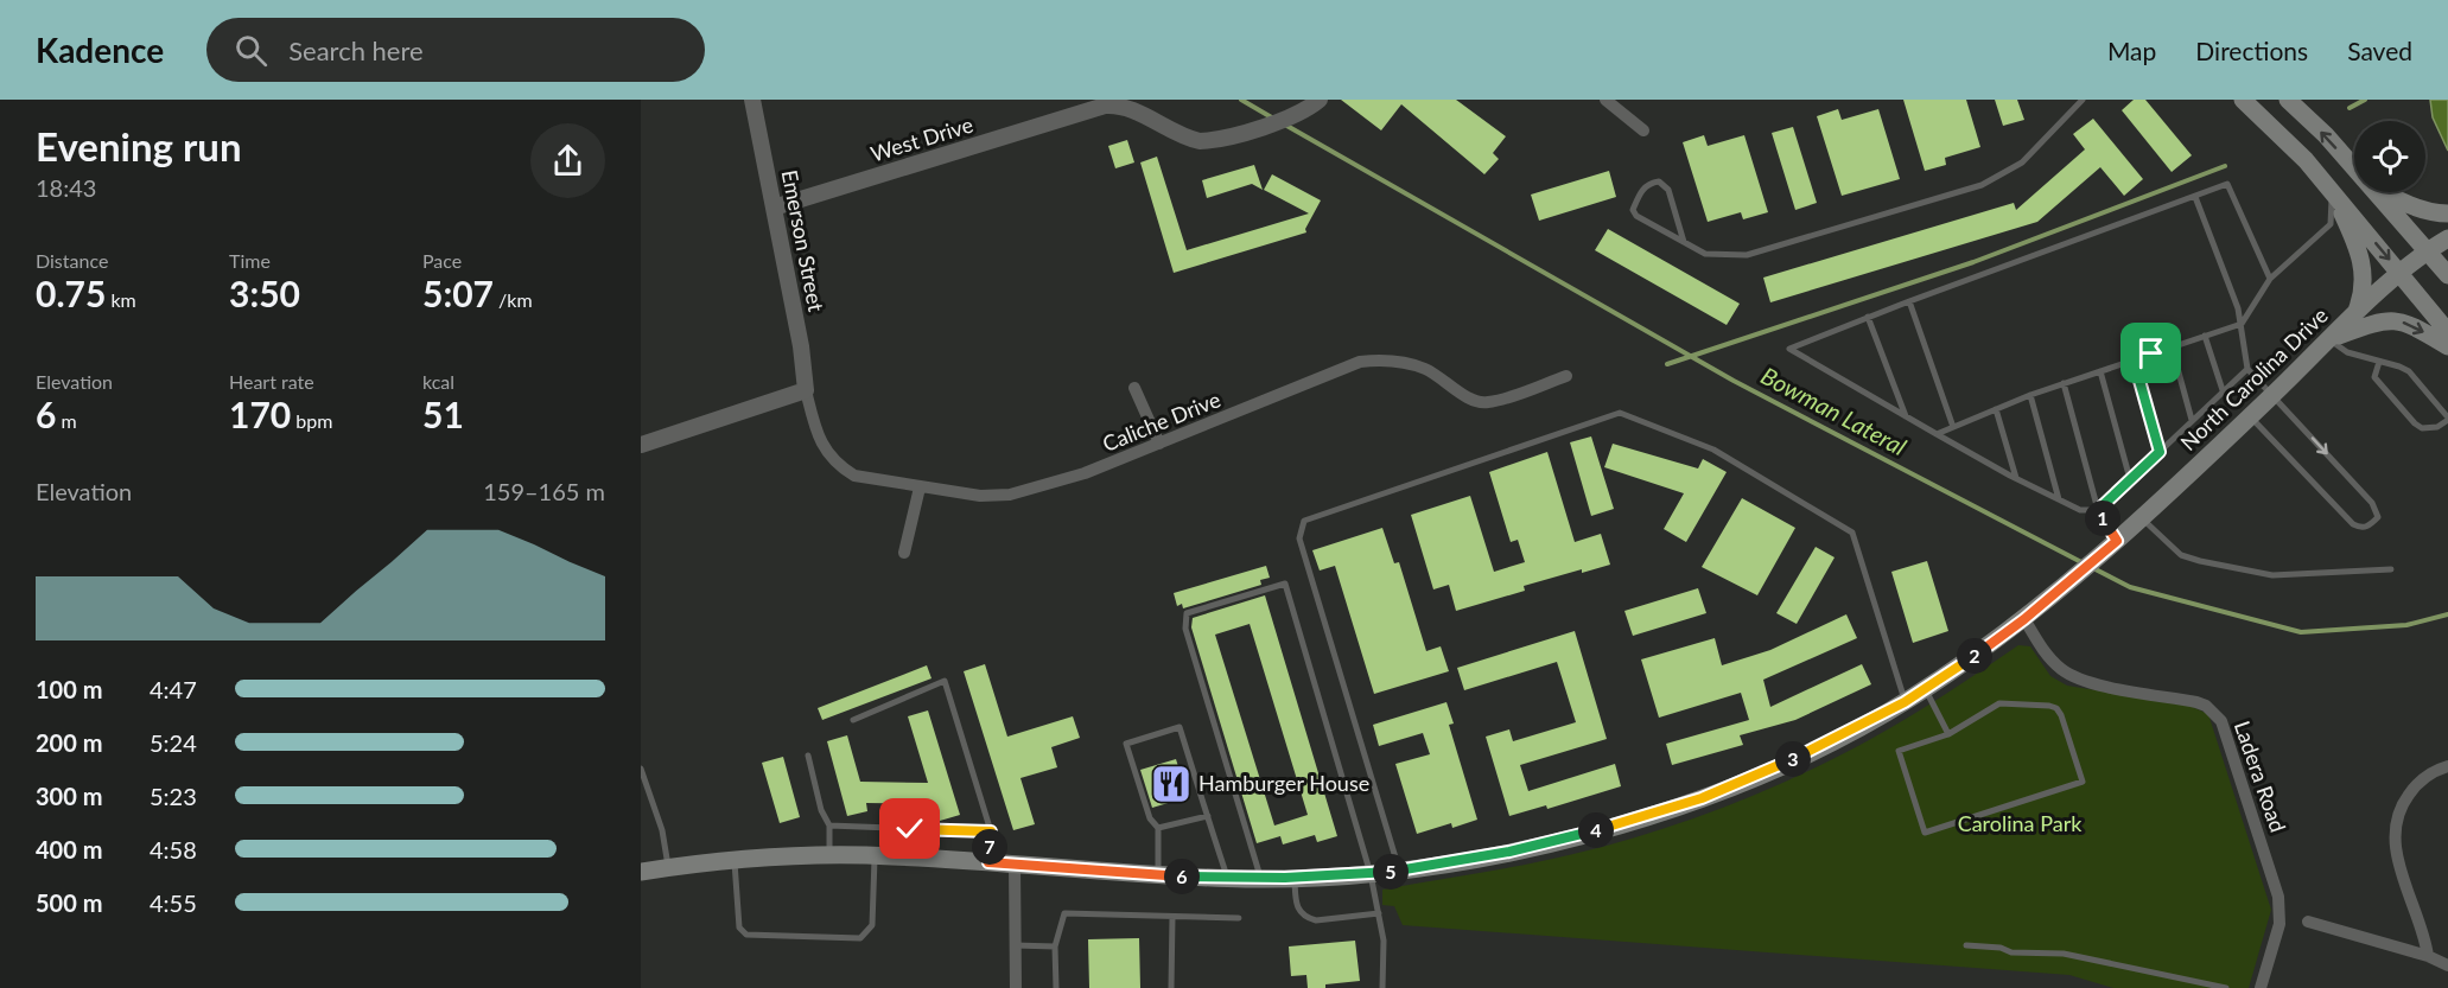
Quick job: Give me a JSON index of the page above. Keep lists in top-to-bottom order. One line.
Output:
{"streets":{"main road":["North Carolina Drive"],"street":["West Drive","Emerson Street","Caliche Drive","Ladera Road"]},"crossings":[["West Drive","Emerson Street"],["Emerson Street","Caliche Drive"],["North Carolina Drive","Ladera Road"]],"water":["Bowman Lateral"],"parks":["Carolina Park"],"places":{"restaurant":["Hamburger House"]},"page":{"header":"Kadence","search":"Search here","nav":["Map","Directions","Saved"],"heading":["Evening run","18:43"],"stats":[["Distance","0.75 km"],["Time","3:50"],["Pace","5:07 /km"],["Elevation","6 m"],["Heart rate","170 bpm"],["kcal","51"]],"chart":["Elevation","159–165 m"],"pins":["1","2","3","4","7","5","6"],"list":[{"name":"100 m","note":"4:47"},{"name":"200 m","note":"5:24"},{"name":"300 m","note":"5:23"},{"name":"400 m","note":"4:58"},{"name":"500 m","note":"4:55"}]}}
